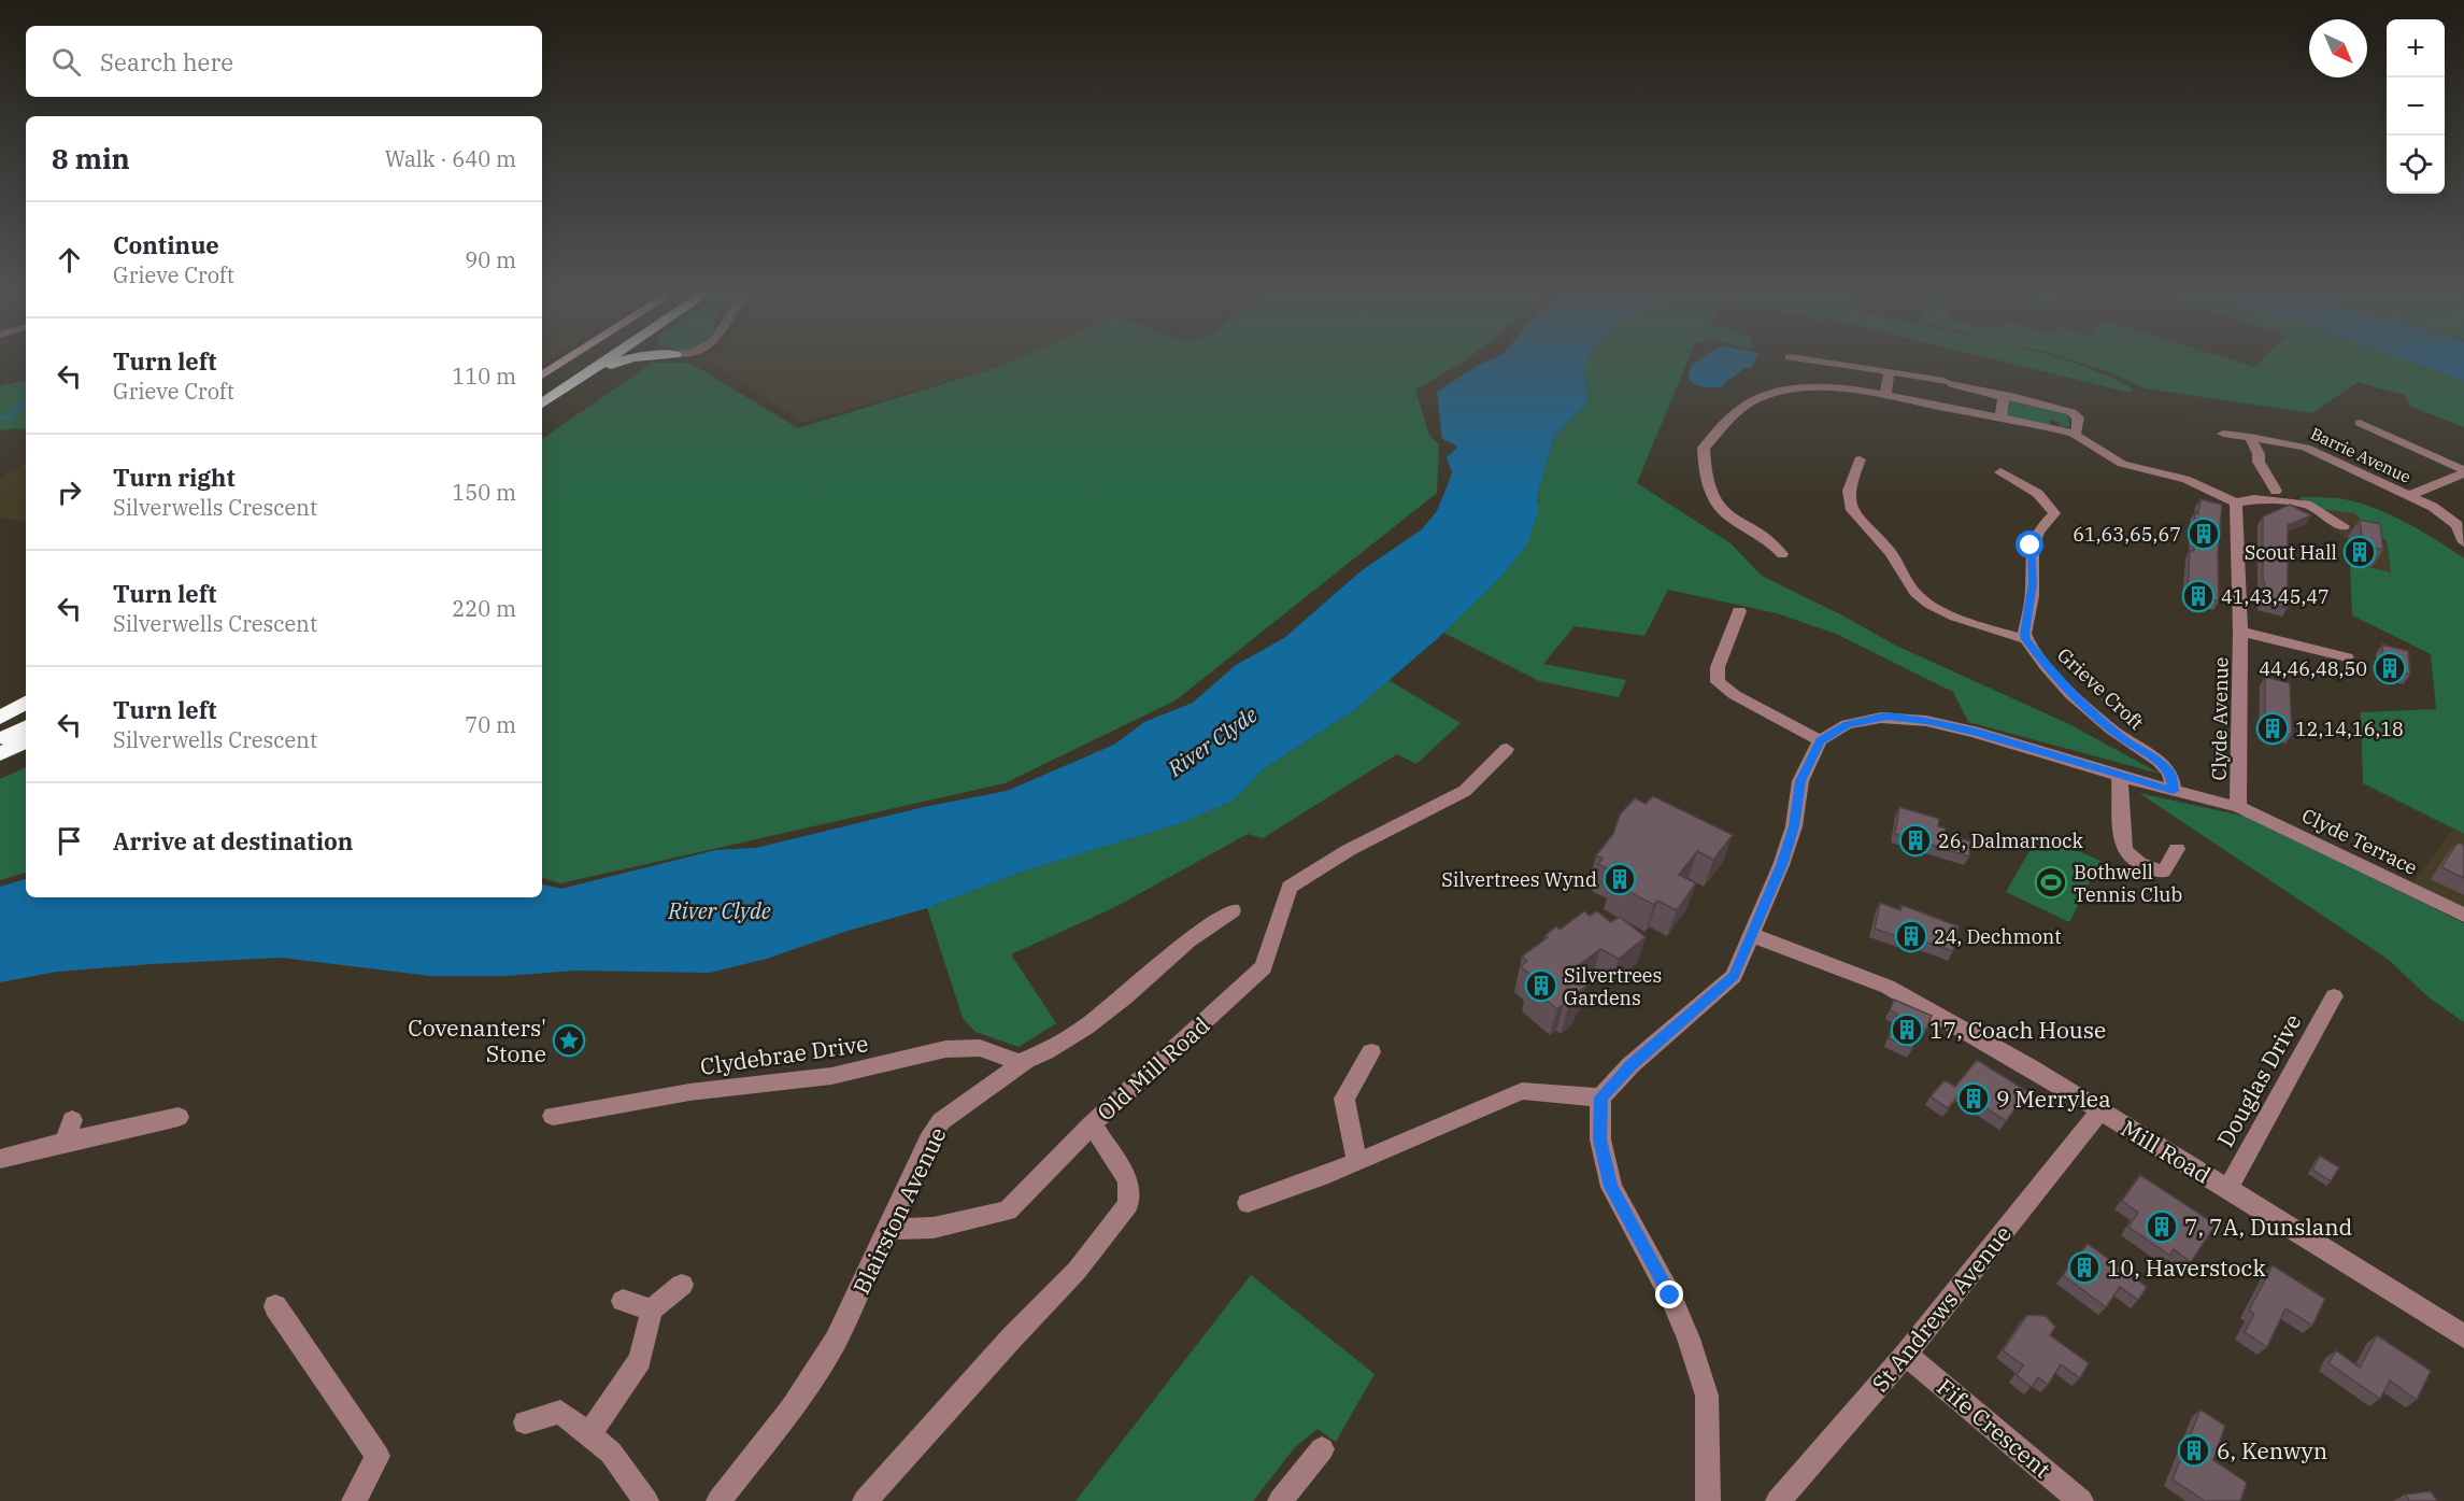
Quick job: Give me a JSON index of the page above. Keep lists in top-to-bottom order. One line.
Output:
{"streets":{"street":["Barrie Avenue","Grieve Croft","Clyde Avenue","Clyde Terrace","Clydebrae Drive","Old Mill Road","Douglas Drive","Mill Road","Blairston Avenue","St Andrews Avenue","Fife Crescent"]},"crossings":[["Grieve Croft","Clyde Terrace"],["Clyde Avenue","Clyde Terrace"],["Clydebrae Drive","Blairston Avenue"],["Douglas Drive","Mill Road"],["Mill Road","St Andrews Avenue"],["St Andrews Avenue","Fife Crescent"]],"water":["River Clyde"],"places":{"building":["61,63,65,67","Scout Hall","41,43,45,47","44,46,48,50","12,14,16,18","26, Dalmarnock","Silvertrees Wynd","24, Dechmont","Silvertrees Gardens","17, Coach House","9 Merrylea","7, 7A, Dunsland","10, Haverstock","6, Kenwyn"],"sports":["Bothwell Tennis Club"],"place":["Covenanters' Stone"]},"north":"bottom right","page":{"map_buttons":["+","−"],"search":"Search here","heading":["8 min","Walk · 640 m"],"list":[["Continue","Grieve Croft","90 m"],["Turn left","Grieve Croft","110 m"],["Turn right","Silverwells Crescent","150 m"],["Turn left","Silverwells Crescent","220 m"],["Turn left","Silverwells Crescent","70 m"],"Arrive at destination"]}}
